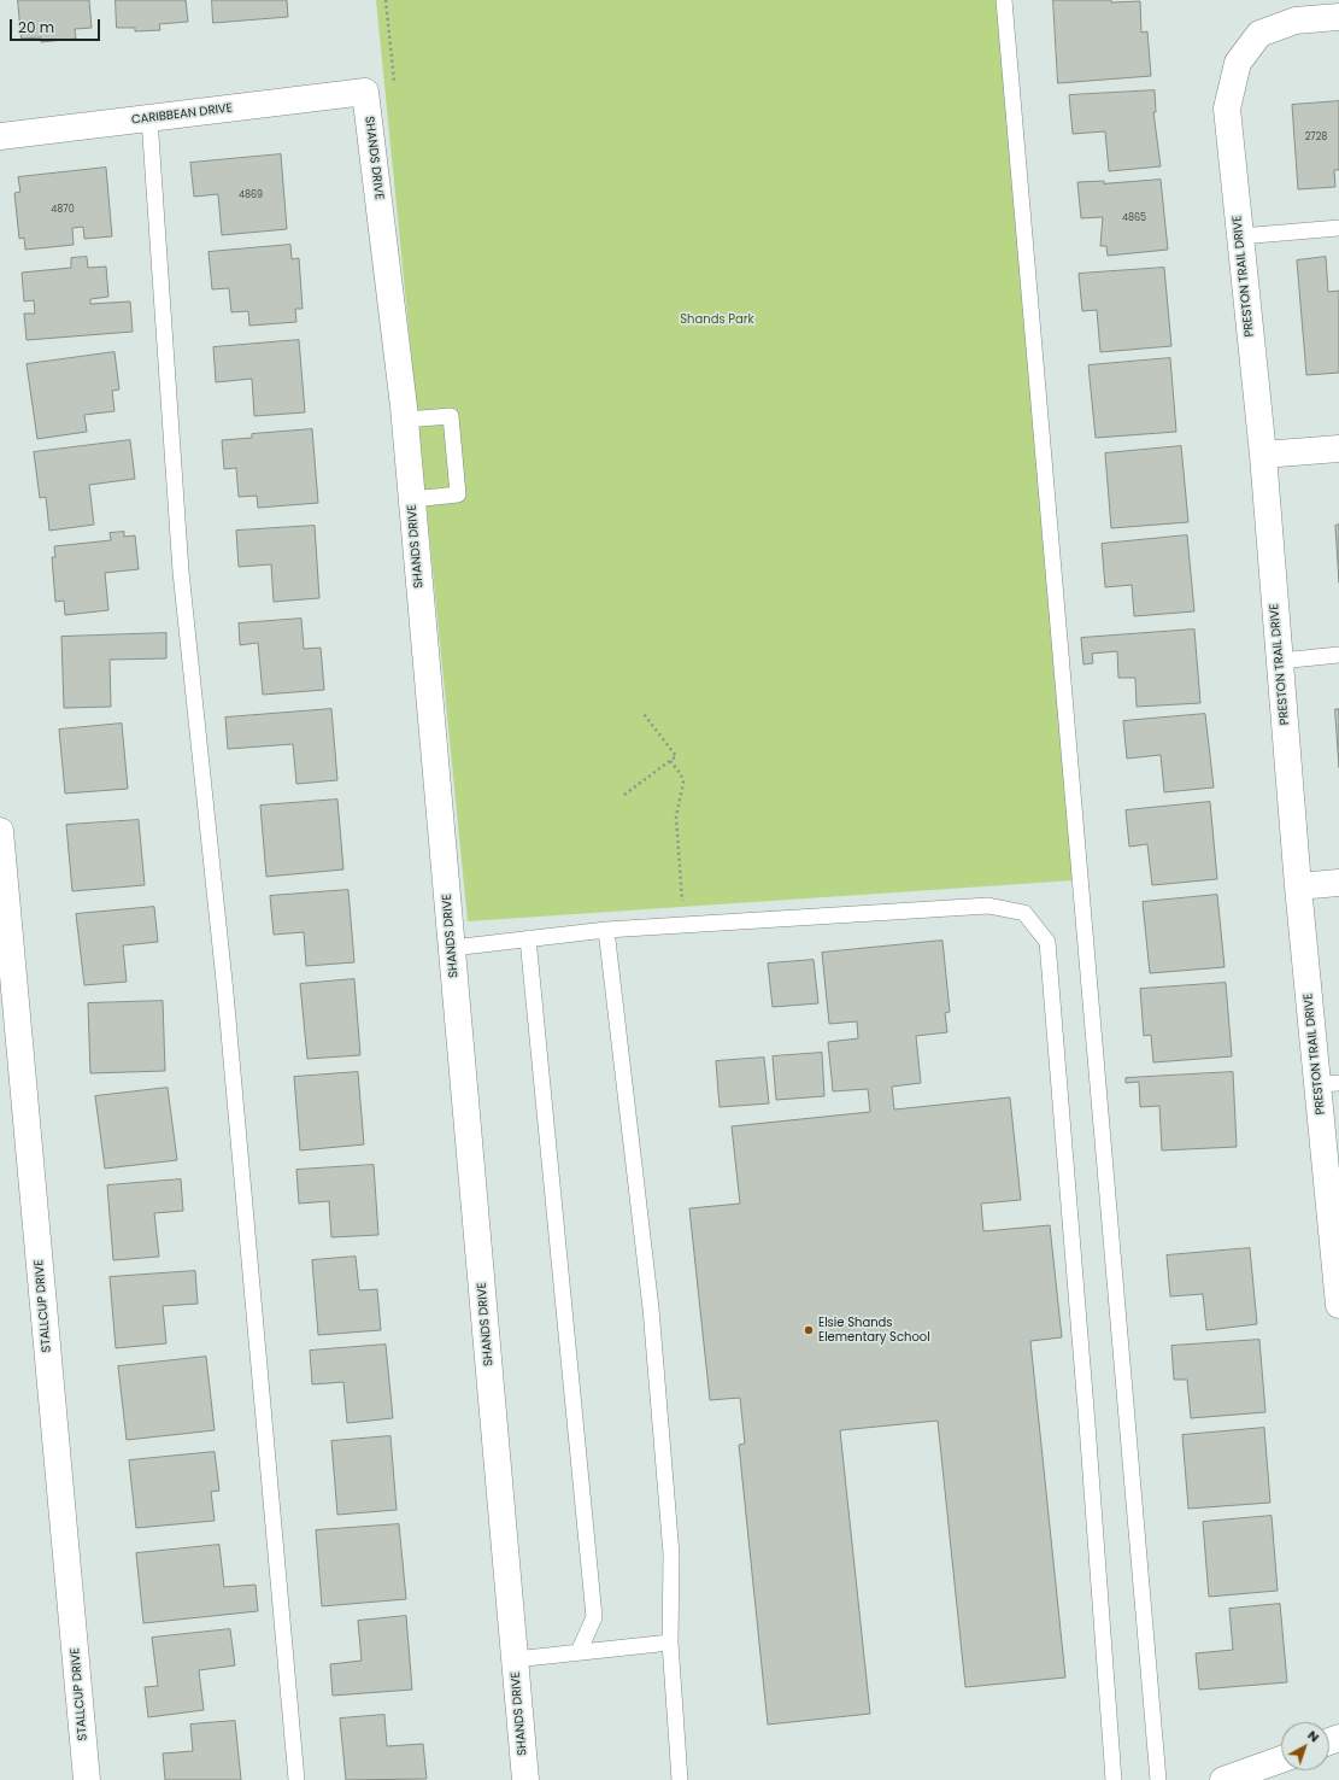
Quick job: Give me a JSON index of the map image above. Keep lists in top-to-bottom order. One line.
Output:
{"streets":{"street":["CARIBBEAN DRIVE","SHANDS DRIVE","PRESTON TRAIL DRIVE","STALLCUP DRIVE"]},"crossings":[["CARIBBEAN DRIVE","SHANDS DRIVE"]],"parks":["Shands Park"],"places":["Elsie Shands Elementary School"],"house_numbers":["2728","4869","4870","4865"],"scale_bar":"20 m","north":"top right"}
